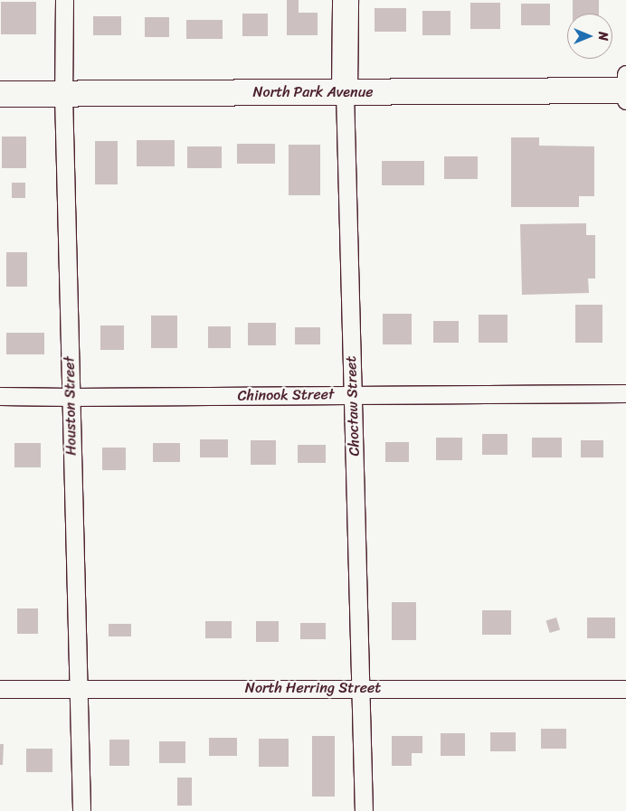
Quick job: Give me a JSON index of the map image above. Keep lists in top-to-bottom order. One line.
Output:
{"streets":{"street":["North Park Avenue","Chinook Street","Houston Street","Choctaw Street","North Herring Street"]},"crossings":[["North Park Avenue","Houston Street"],["North Park Avenue","Choctaw Street"],["Chinook Street","Houston Street"],["Chinook Street","Choctaw Street"],["Houston Street","North Herring Street"],["Choctaw Street","North Herring Street"]],"north":"right"}
